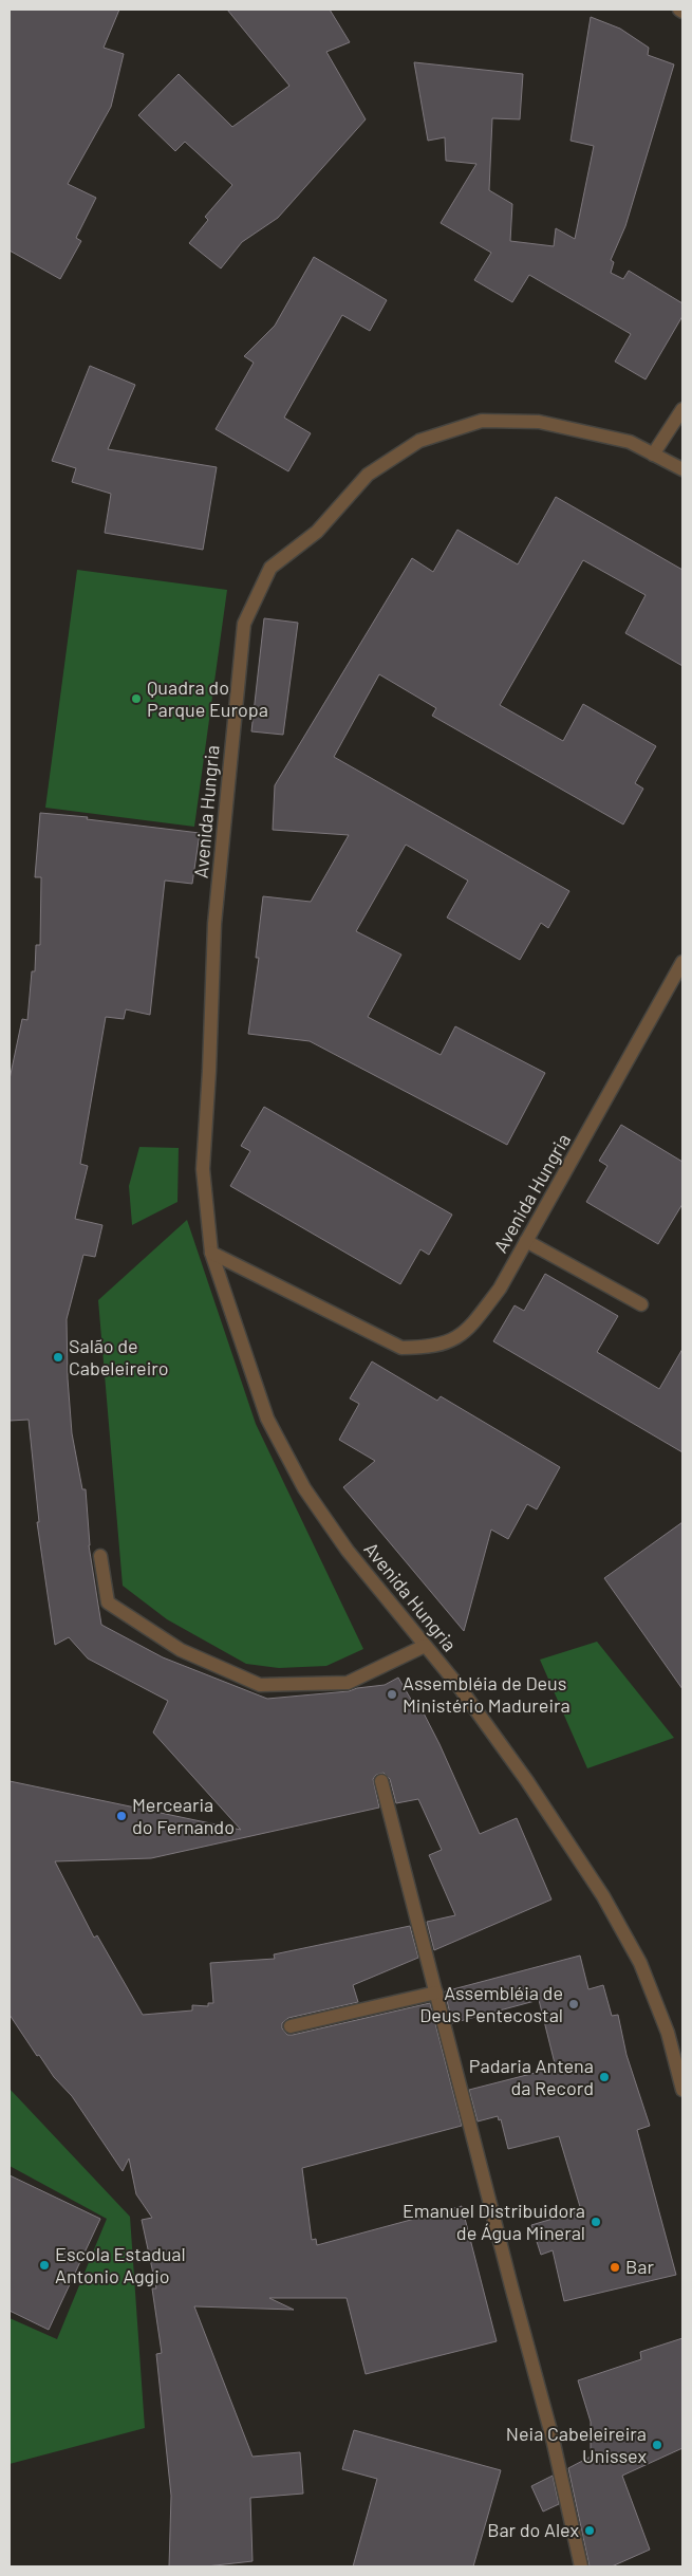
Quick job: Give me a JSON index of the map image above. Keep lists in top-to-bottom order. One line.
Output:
{"streets":{"street":["Avenida Hungria"]},"places":["Quadra do Parque Europa","Salão de Cabeleireiro","Assembléia de Deus Ministério Madureira","Mercearia do Fernando","Assembléia de Deus Pentecostal","Padaria Antena da Record","Emanuel Distribuidora de Água Mineral","Escola Estadual Antonio Aggio","Bar","Neia Cabeleireira Unissex","Bar do Alex"]}
